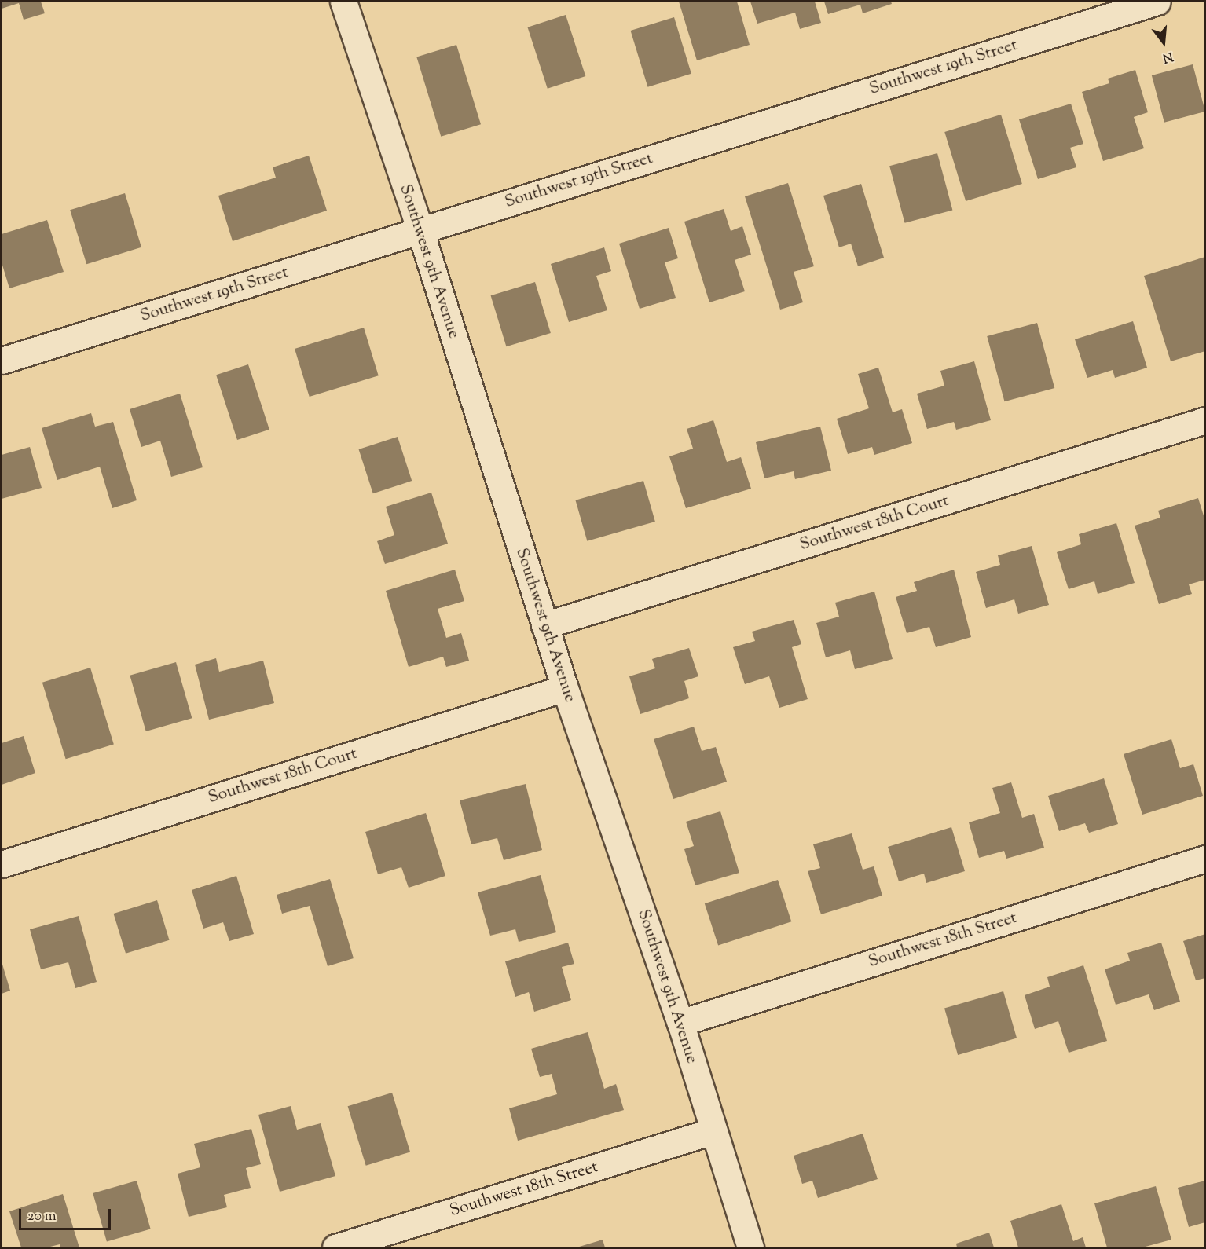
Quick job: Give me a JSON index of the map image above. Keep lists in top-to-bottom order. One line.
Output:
{"streets":{"street":["Southwest 19th Street","Southwest 9th Avenue","Southwest 18th Court","Southwest 18th Street"]},"crossings":[["Southwest 19th Street","Southwest 9th Avenue"],["Southwest 9th Avenue","Southwest 18th Court"],["Southwest 9th Avenue","Southwest 18th Street"]],"scale_bar":"20 m","north":"bottom"}
